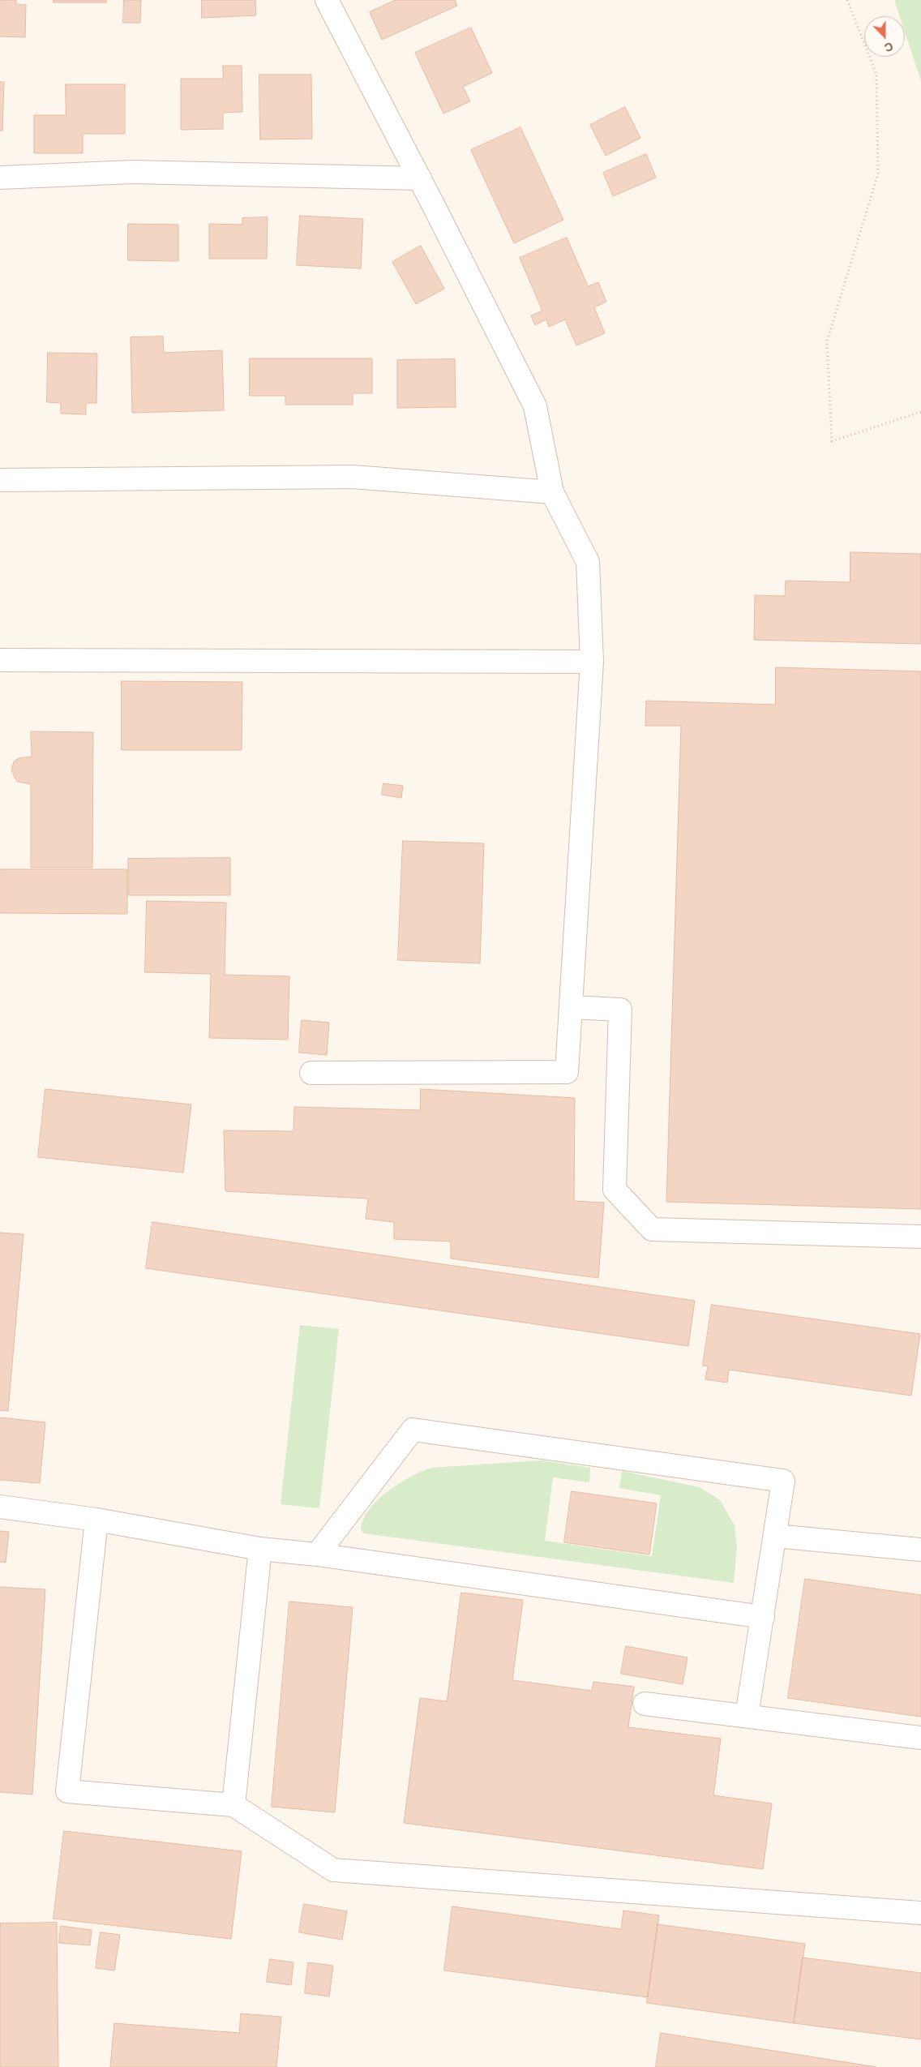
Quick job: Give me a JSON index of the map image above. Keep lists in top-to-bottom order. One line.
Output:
{"north":"bottom"}
